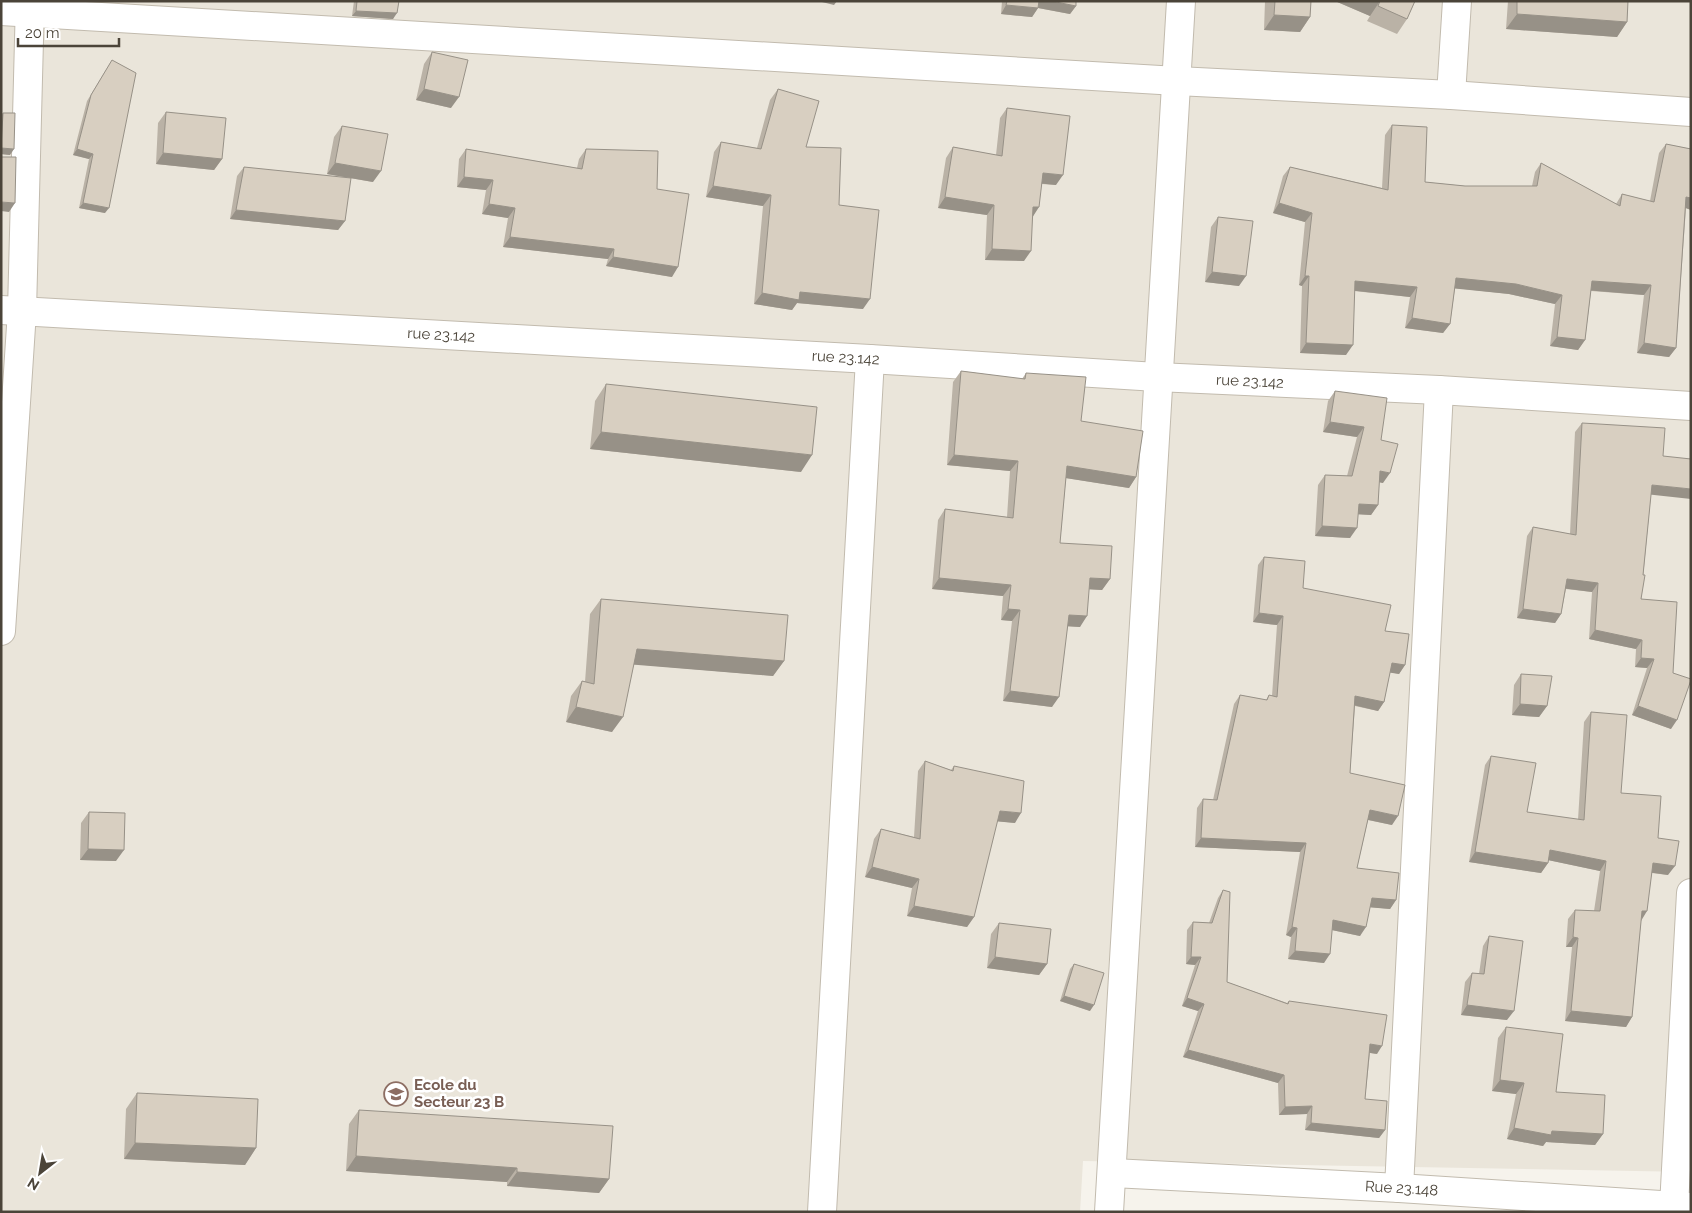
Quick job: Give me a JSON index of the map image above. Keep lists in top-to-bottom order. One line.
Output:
{"streets":{"street":["rue 23.142","Rue 23.148"]},"places":{"school or university":["Ecole du Secteur 23 B"]},"scale_bar":"20 m","north":"bottom left"}
